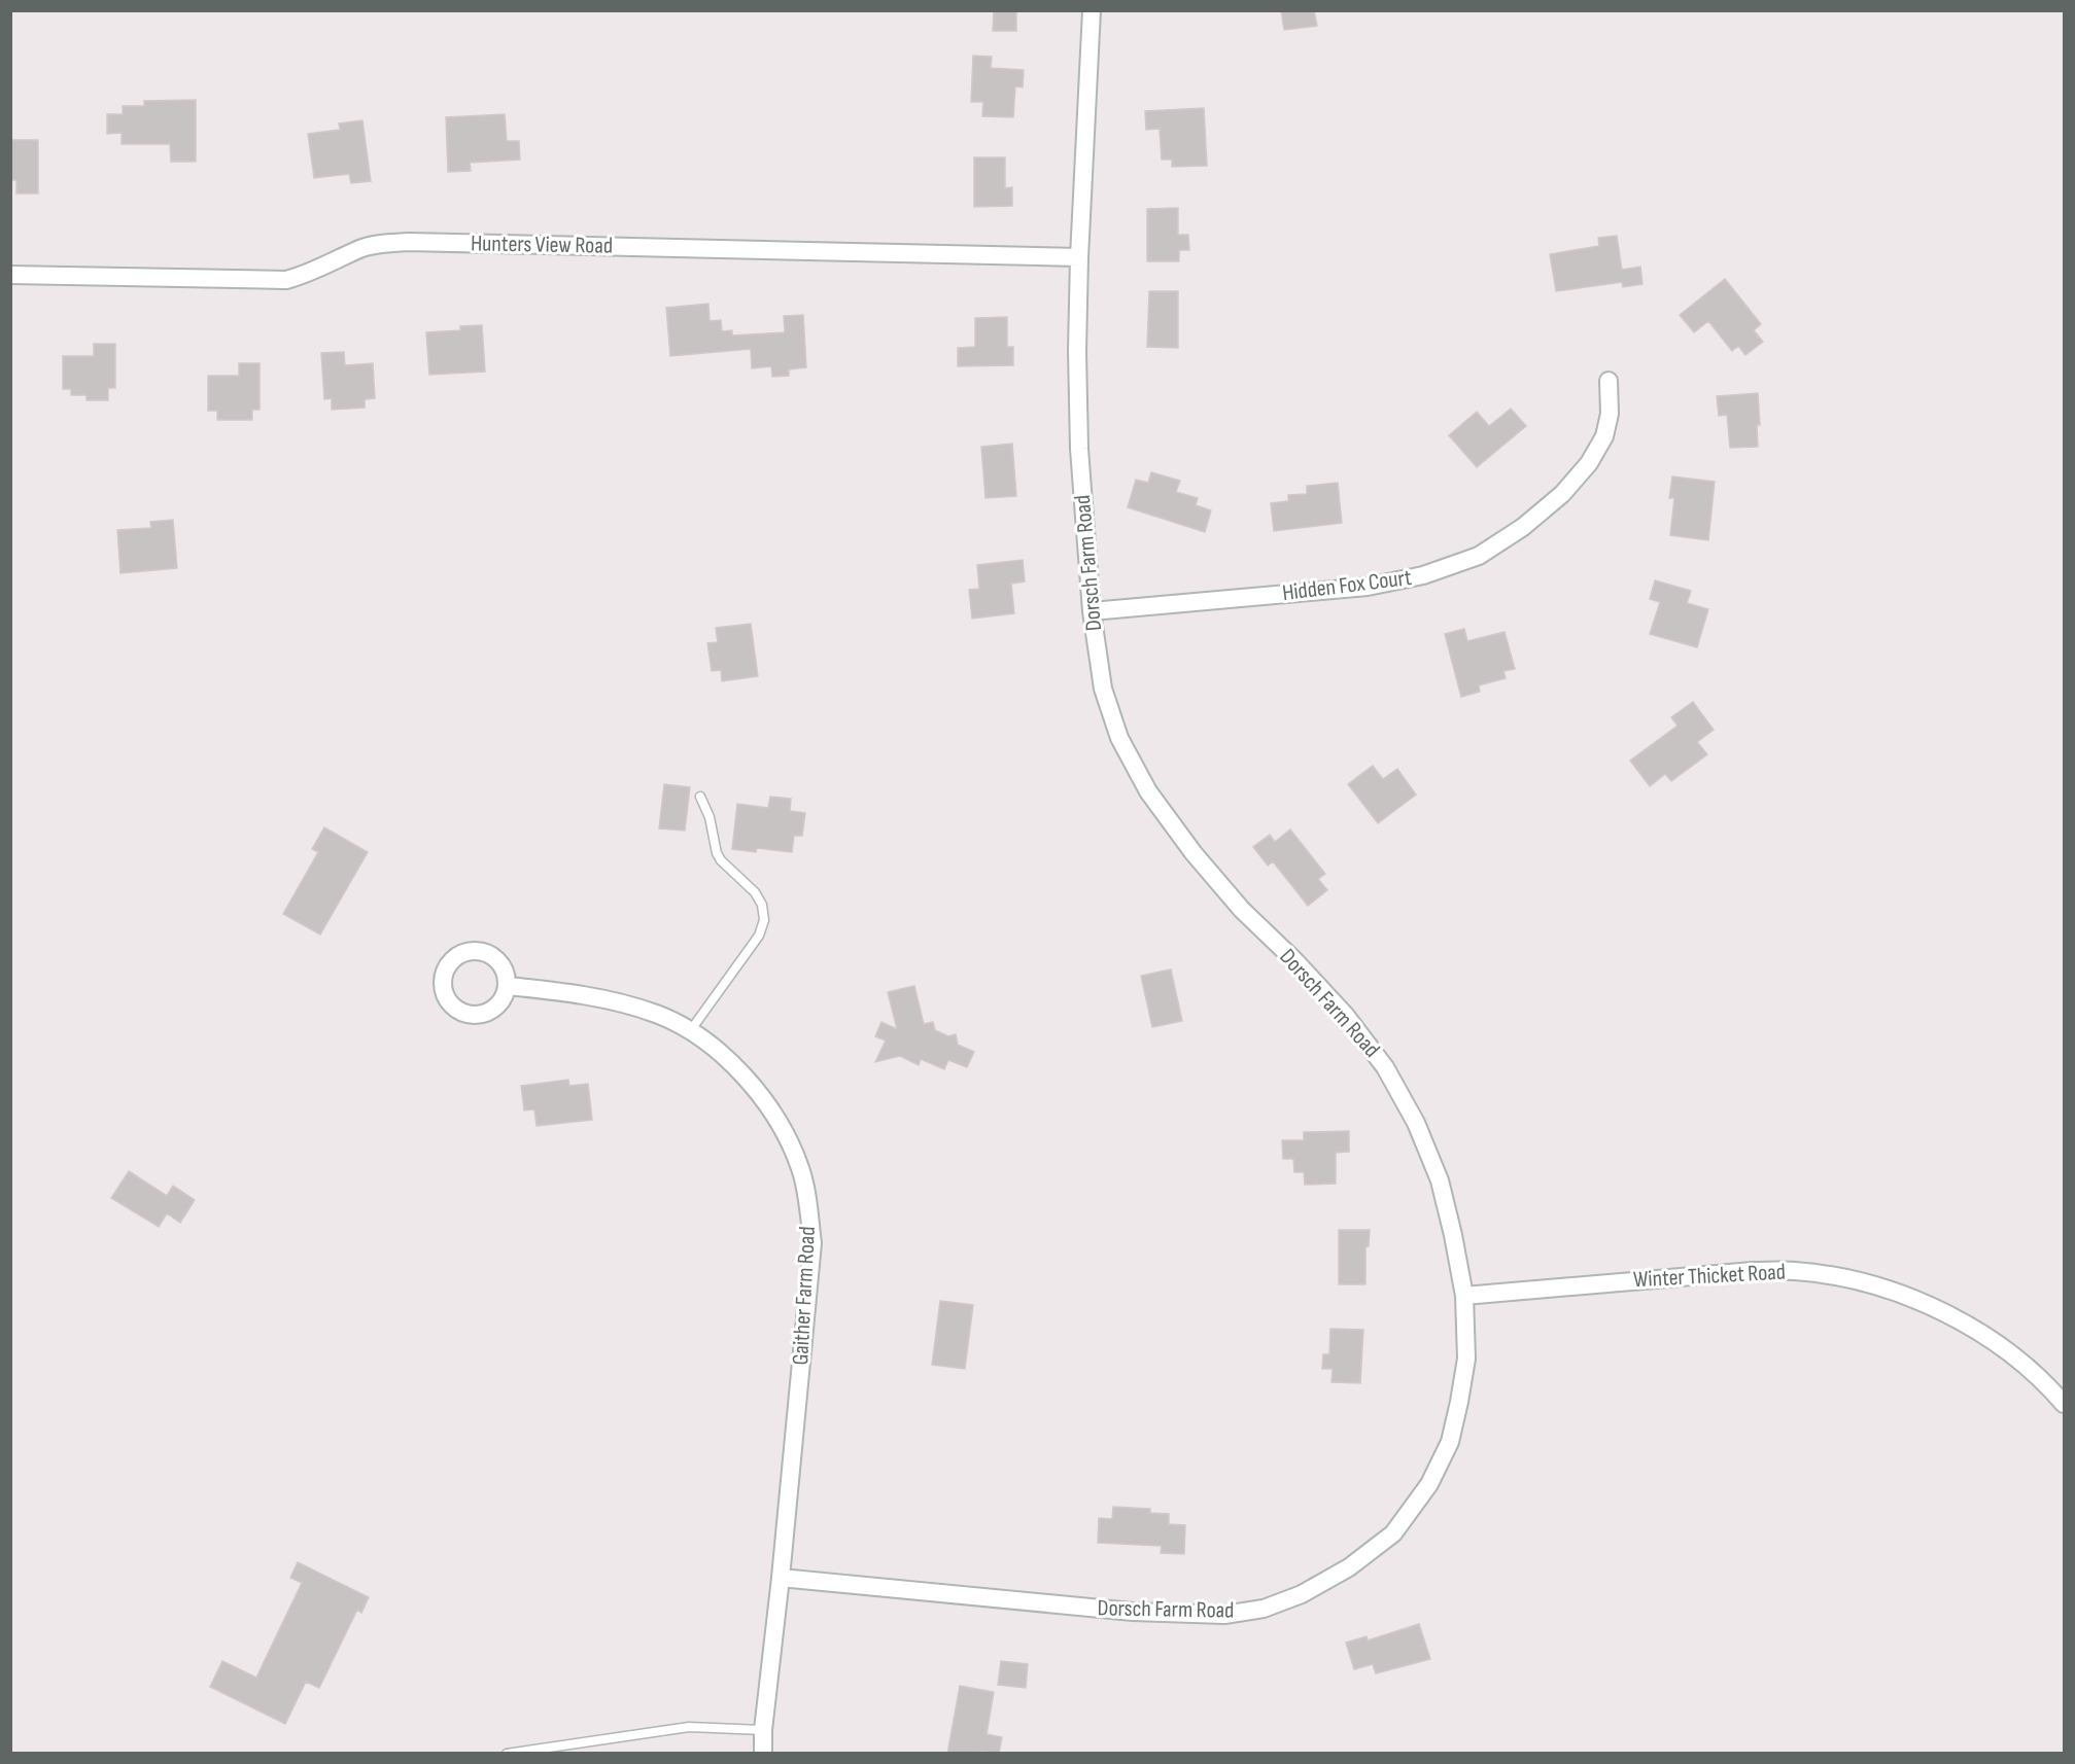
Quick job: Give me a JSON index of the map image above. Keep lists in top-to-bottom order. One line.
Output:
{"streets":{"street":["Hunters View Road","Dorsch Farm Road","Hidden Fox Court","Winter Thicket Road","Gaither Farm Road"]},"crossings":[["Hunters View Road","Dorsch Farm Road"],["Dorsch Farm Road","Hidden Fox Court"],["Dorsch Farm Road","Winter Thicket Road"],["Dorsch Farm Road","Gaither Farm Road"]]}
